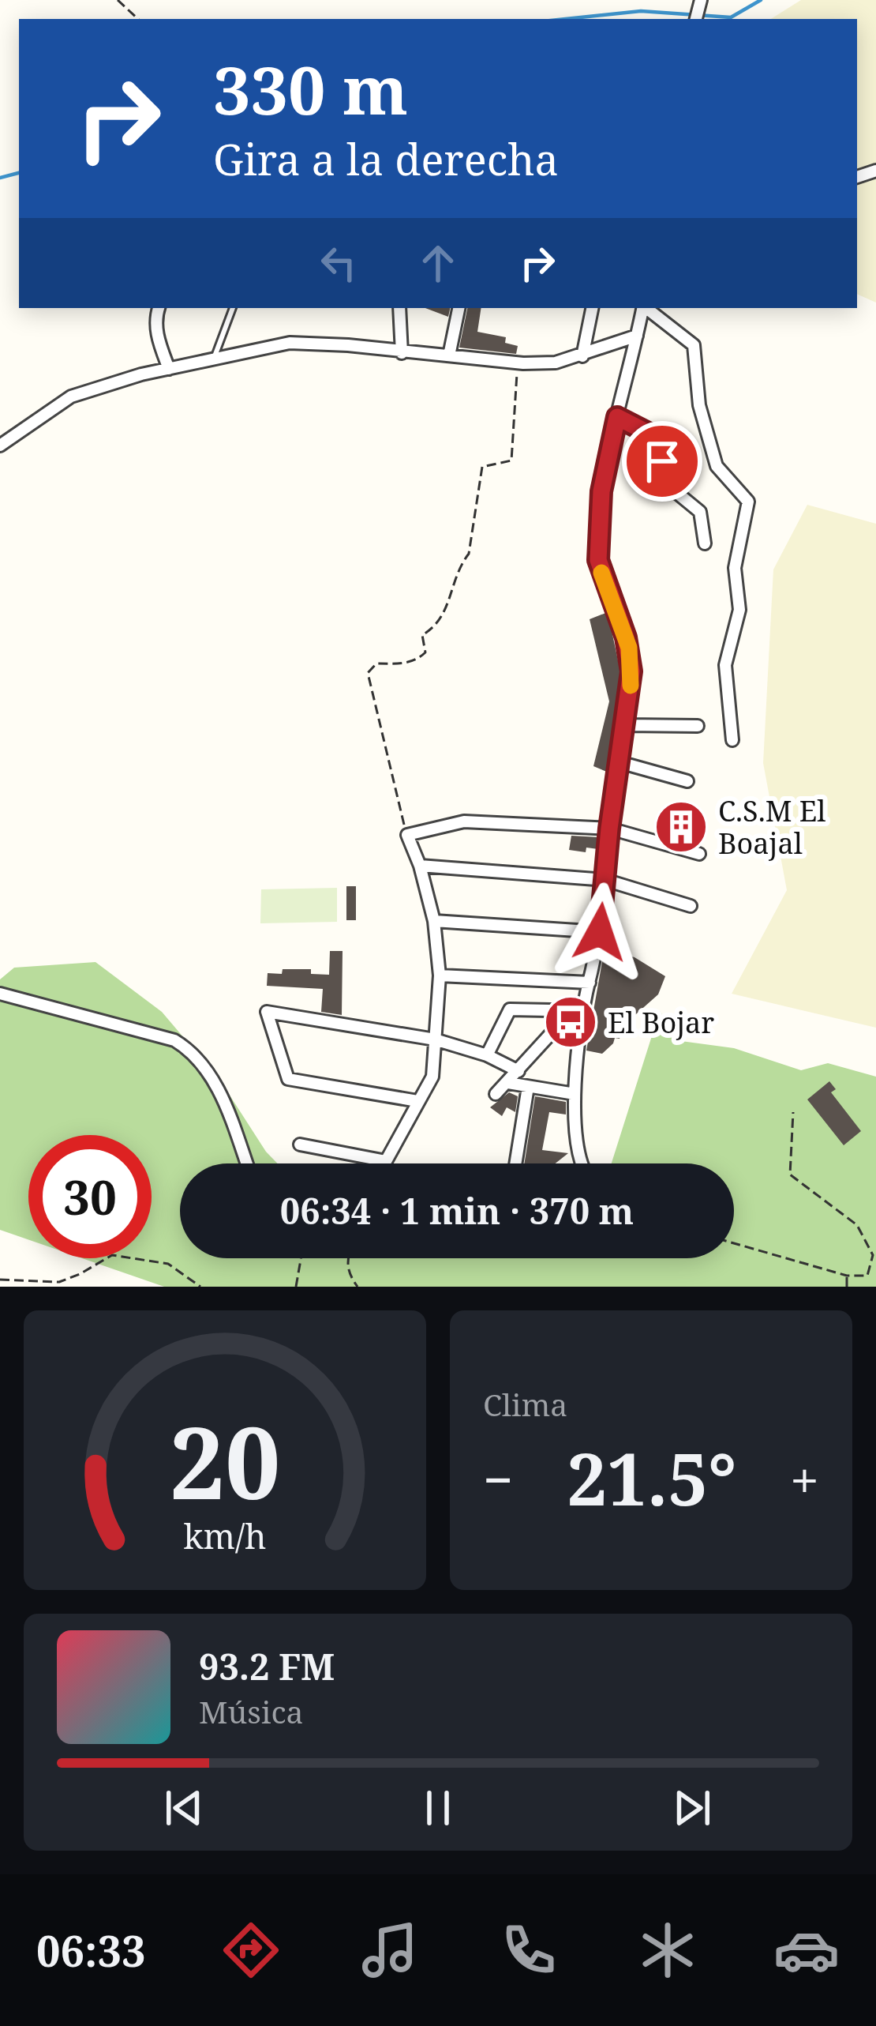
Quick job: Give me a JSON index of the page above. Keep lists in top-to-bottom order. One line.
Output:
{"places":{"building":["C.S.M El Boajal"],"bus stop":["El Bojar"]},"page":{"turn":["330 m","Gira a la derecha"],"limit":"30","trip":"06:34 · 1 min · 370 m","tile":"Clima","heat":["−","21.5°","+"],"song":["93.2 FM","Música"],"tabs":"06:33","gauge":["20","km/h"]}}
